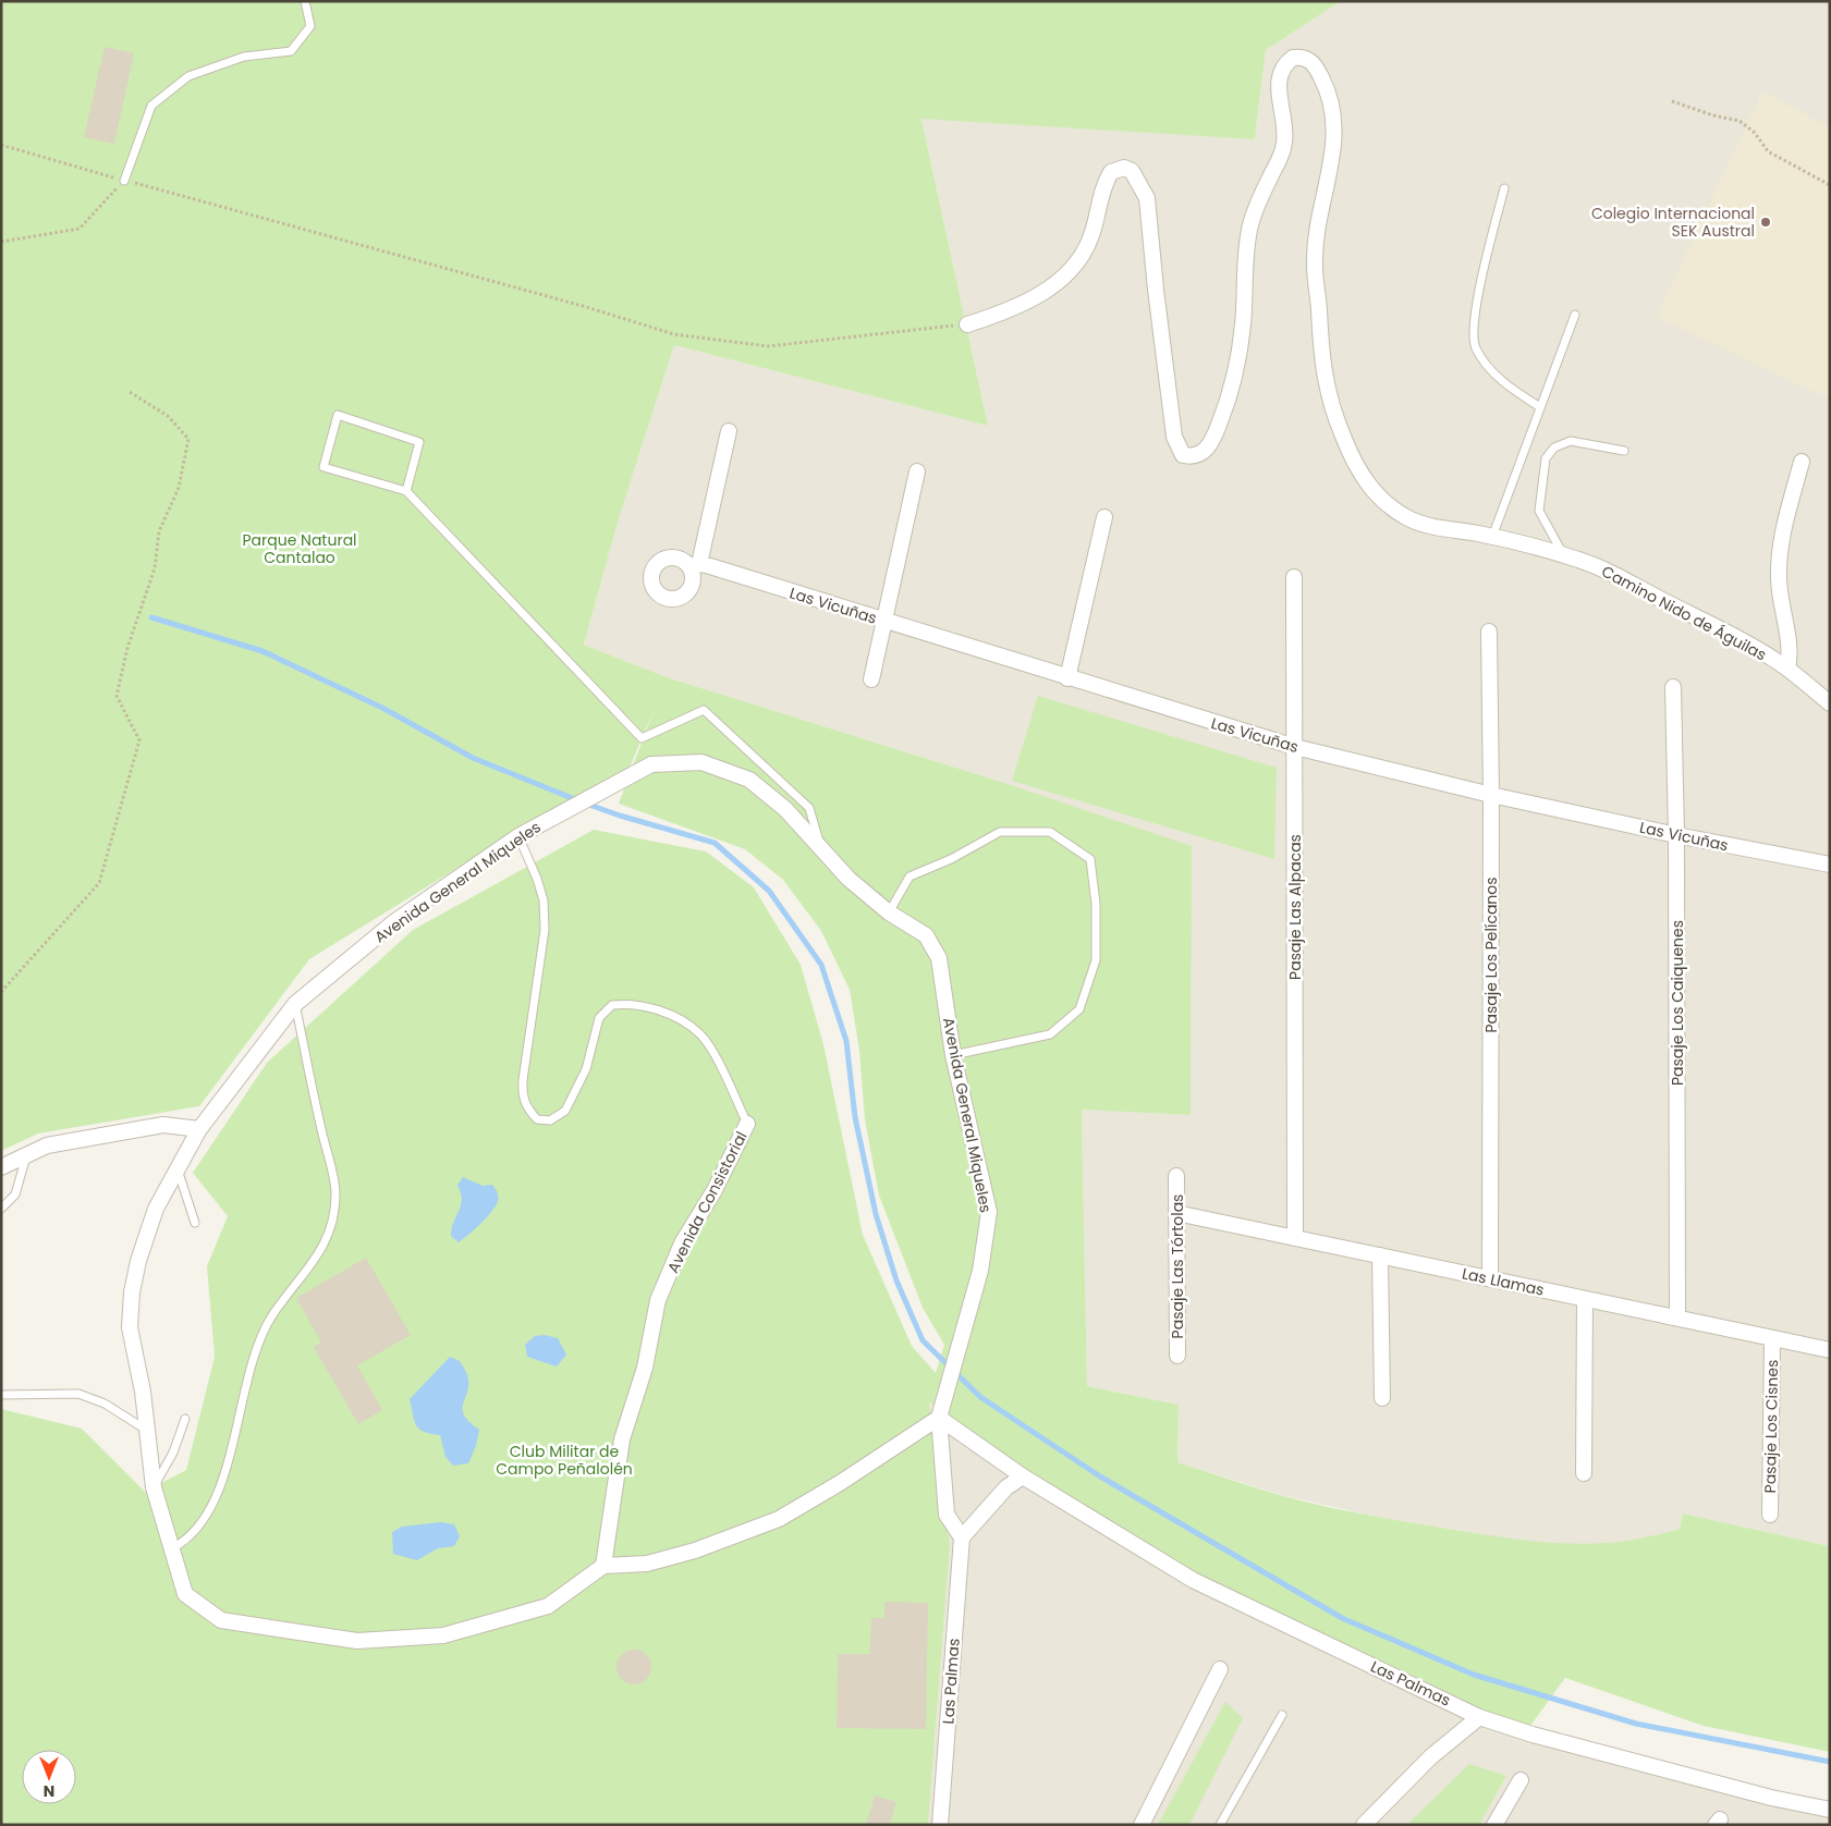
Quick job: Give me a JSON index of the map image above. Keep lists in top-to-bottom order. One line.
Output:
{"streets":{"street":["Las Vicuñas","Camino Nido de Águilas","Avenida General Miqueles","Pasaje Las Alpacas","Pasaje Los Pelícanos","Pasaje Los Caiquenes","Avenida Consistorial","Pasaje Las Tórtolas","Las Llamas","Pasaje Los Cisnes","Las Palmas"]},"crossings":[["Las Vicuñas","Pasaje Las Alpacas"],["Las Vicuñas","Pasaje Los Pelícanos"],["Las Vicuñas","Pasaje Los Caiquenes"],["Avenida General Miqueles","Avenida Consistorial"],["Avenida General Miqueles","Las Palmas"],["Pasaje Las Alpacas","Las Llamas"],["Pasaje Los Pelícanos","Las Llamas"],["Pasaje Los Caiquenes","Las Llamas"],["Pasaje Las Tórtolas","Las Llamas"],["Las Llamas","Pasaje Los Cisnes"]],"parks":["Parque Natural Cantalao","Club Militar de Campo Peñalolén"],"places":["Colegio Internacional SEK Austral"],"north":"bottom"}
